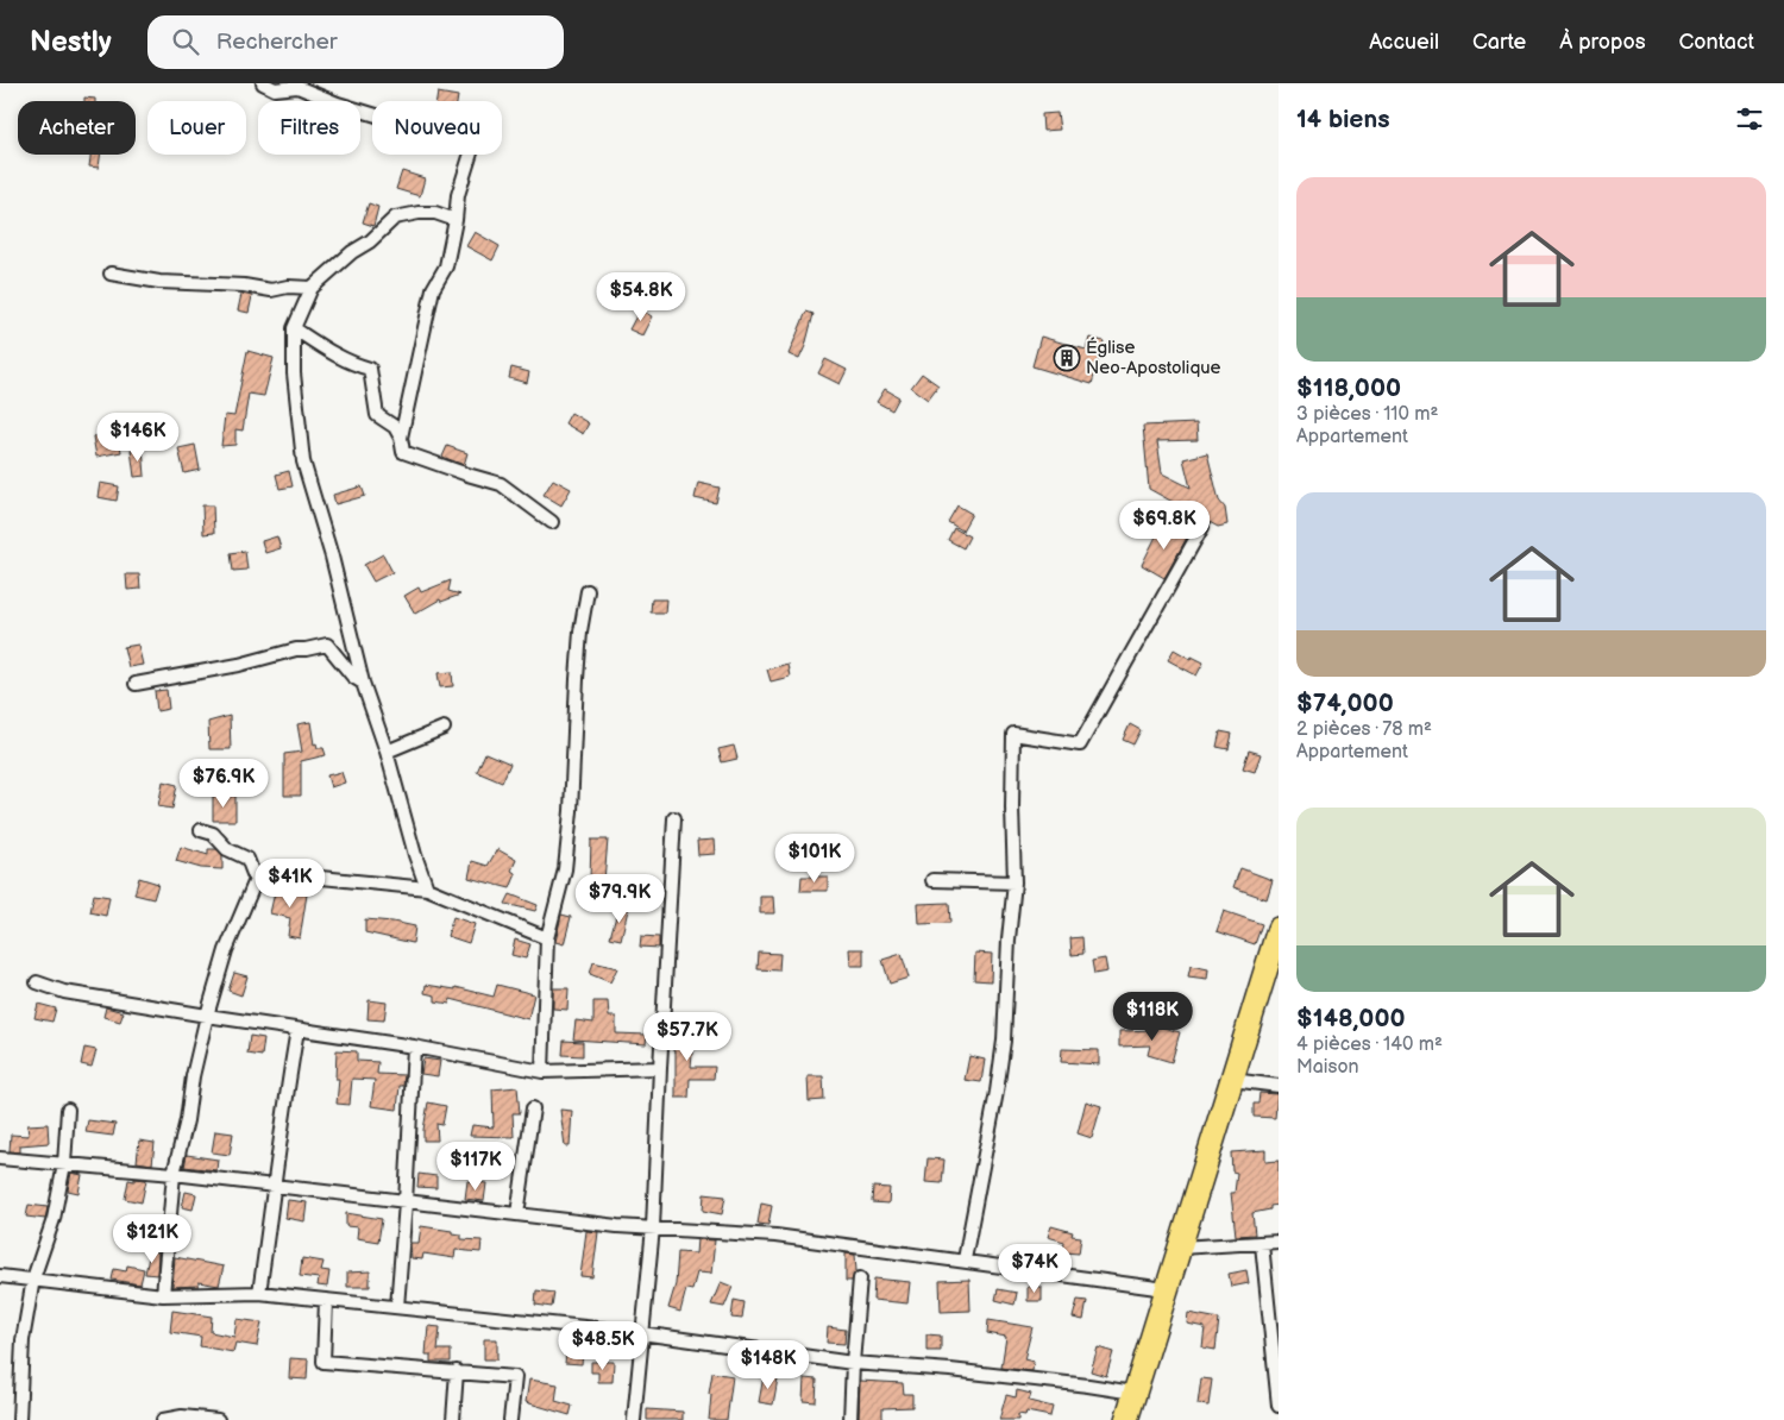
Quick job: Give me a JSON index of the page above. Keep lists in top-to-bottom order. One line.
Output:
{"places":{"building":["Église Neo-Apostolique"]},"page":{"header":"Nestly","search":"Rechercher","nav":["Accueil","Carte","À propos","Contact"],"heading":"14 biens","chip":["Acheter","Louer","Filtres","Nouveau"],"list":[{"name":"$118,000","note":"3 pièces · 110 m² · Appartement"},{"name":"$74,000","note":"2 pièces · 78 m² · Appartement"},{"name":"$148,000","note":"4 pièces · 140 m² · Maison"}],"price":["$54.8K","$146K","$69.8K","$76.9K","$101K","$41K","$79.9K","$118K","$57.7K","$117K","$121K","$74K","$48.5K","$148K"]}}
